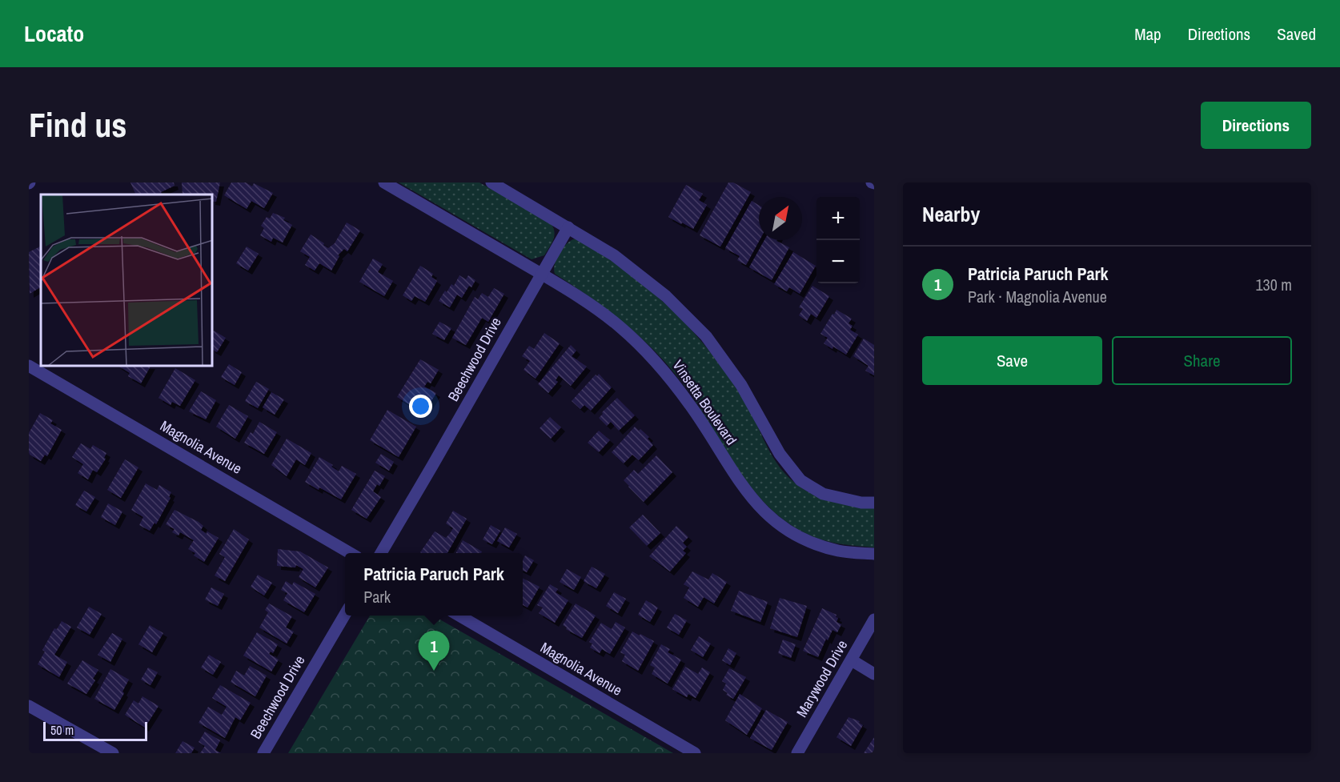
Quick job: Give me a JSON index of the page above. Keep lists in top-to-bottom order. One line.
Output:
{"streets":{"street":["Beechwood Drive","Vinsetta Boulevard","Magnolia Avenue","Marywood Drive"]},"crossings":[["Beechwood Drive","Vinsetta Boulevard"]],"scale_bar":"50 m","north":"top right","page":{"header":"Locato","nav":["Map","Directions","Saved"],"buttons":["Directions",["Save","Share"]],"title":"Find us","heading":"Nearby","map_buttons":["+","−"],"list":[{"mark":"1","name":"Patricia Paruch Park","note":"Park · Magnolia Avenue","value":"130 m"}],"popup":["Patricia Paruch Park","Park"],"pins":"1","scale":"50 m"}}
